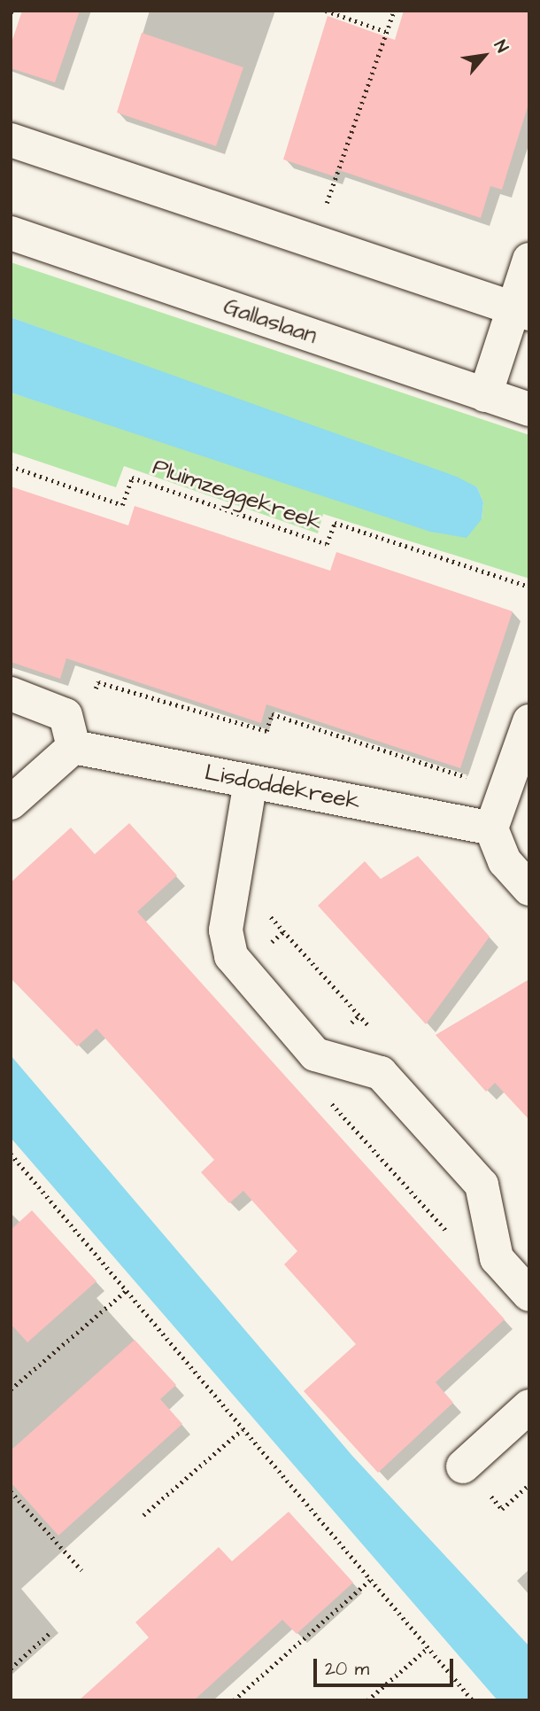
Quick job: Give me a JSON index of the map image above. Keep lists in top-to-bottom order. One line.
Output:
{"streets":{"street":["Gallaslaan","Lisdoddekreek"],"path":["Pluimzeggekreek"]},"scale_bar":"20 m","north":"top right"}
